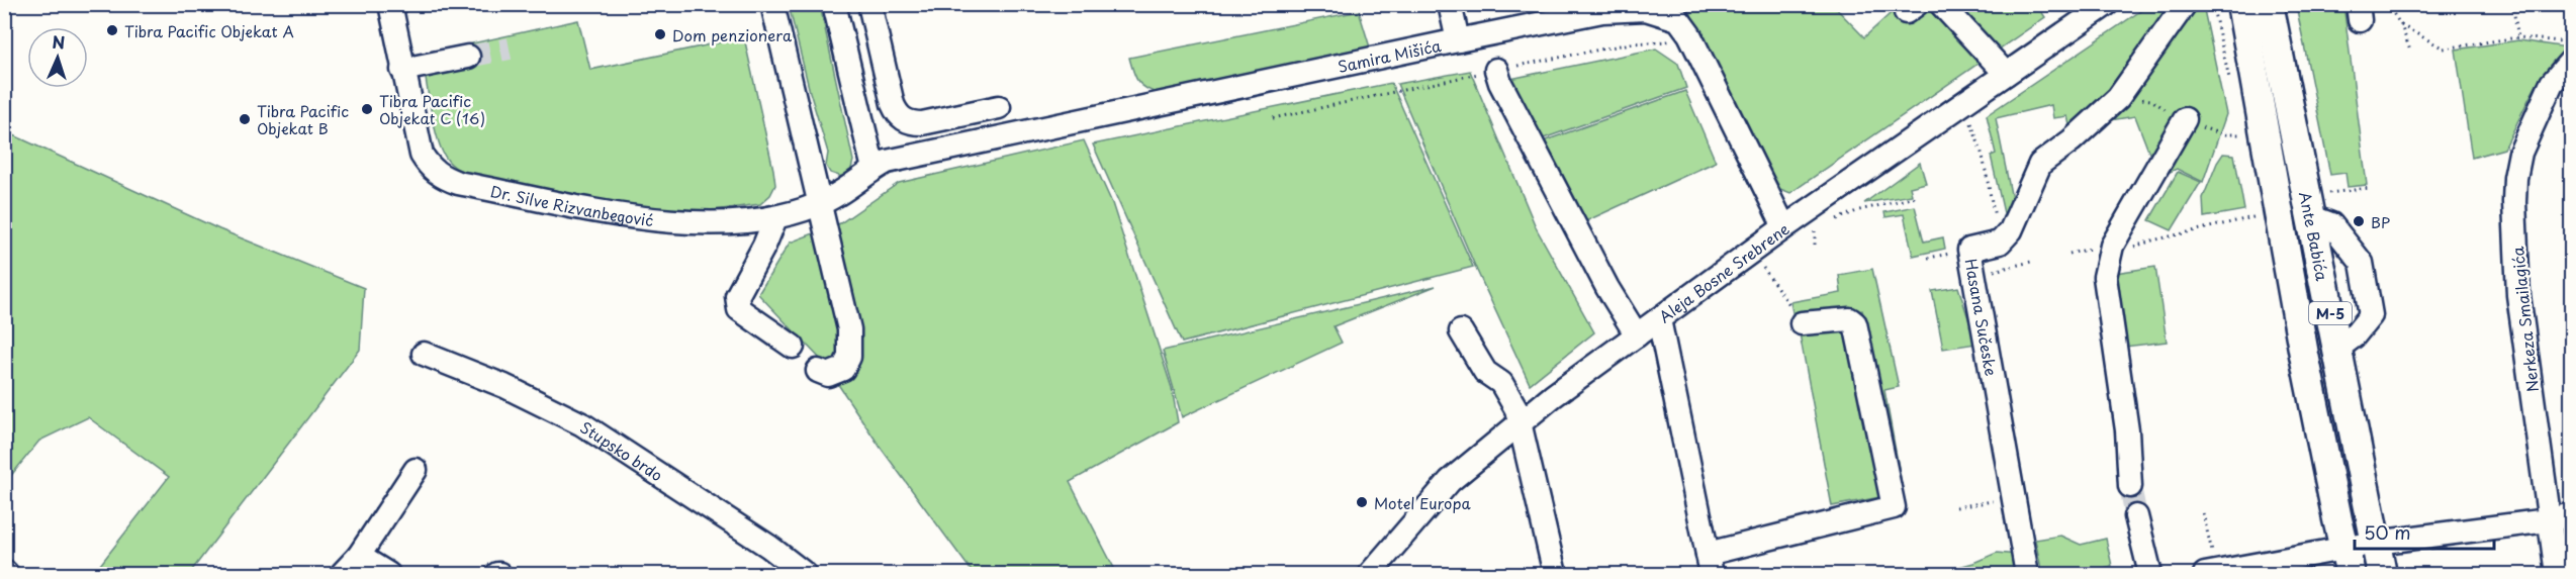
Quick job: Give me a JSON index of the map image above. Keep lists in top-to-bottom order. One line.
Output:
{"streets":{"main road":["Ante Babića","M-5"],"street":["Samira Mišića","Dr. Silve Rizvanbegović","Aleja Bosne Srebrene","Hasana Sučeske","Nerkeza Smailagića","Stupsko brdo"]},"crossings":[["Samira Mišića","Dr. Silve Rizvanbegović"],["Samira Mišića","Aleja Bosne Srebrene"]],"places":["Tibra Pacific Objekat A","Dom penzionera","Tibra Pacific Objekat C (16)","Tibra Pacific Objekat B","BP","Motel Europa"],"scale_bar":"50 m","north":"top"}
